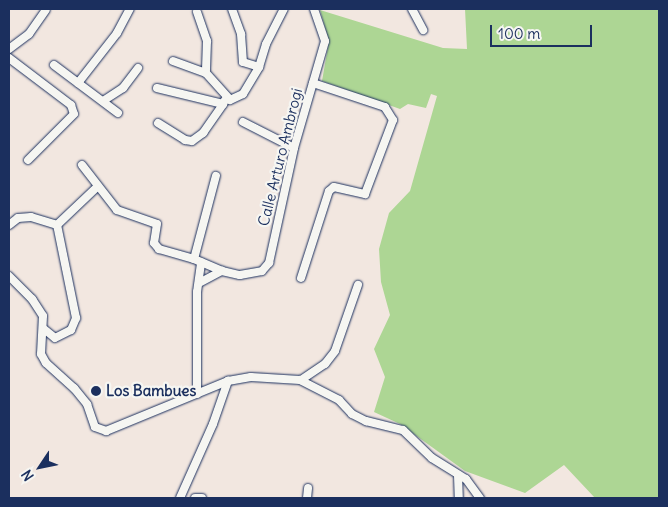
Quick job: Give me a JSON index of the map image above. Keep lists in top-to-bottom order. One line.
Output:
{"streets":{"street":["Calle Arturo Ambrogi"]},"places":["Los Bambues"],"scale_bar":"100 m","north":"bottom left"}
